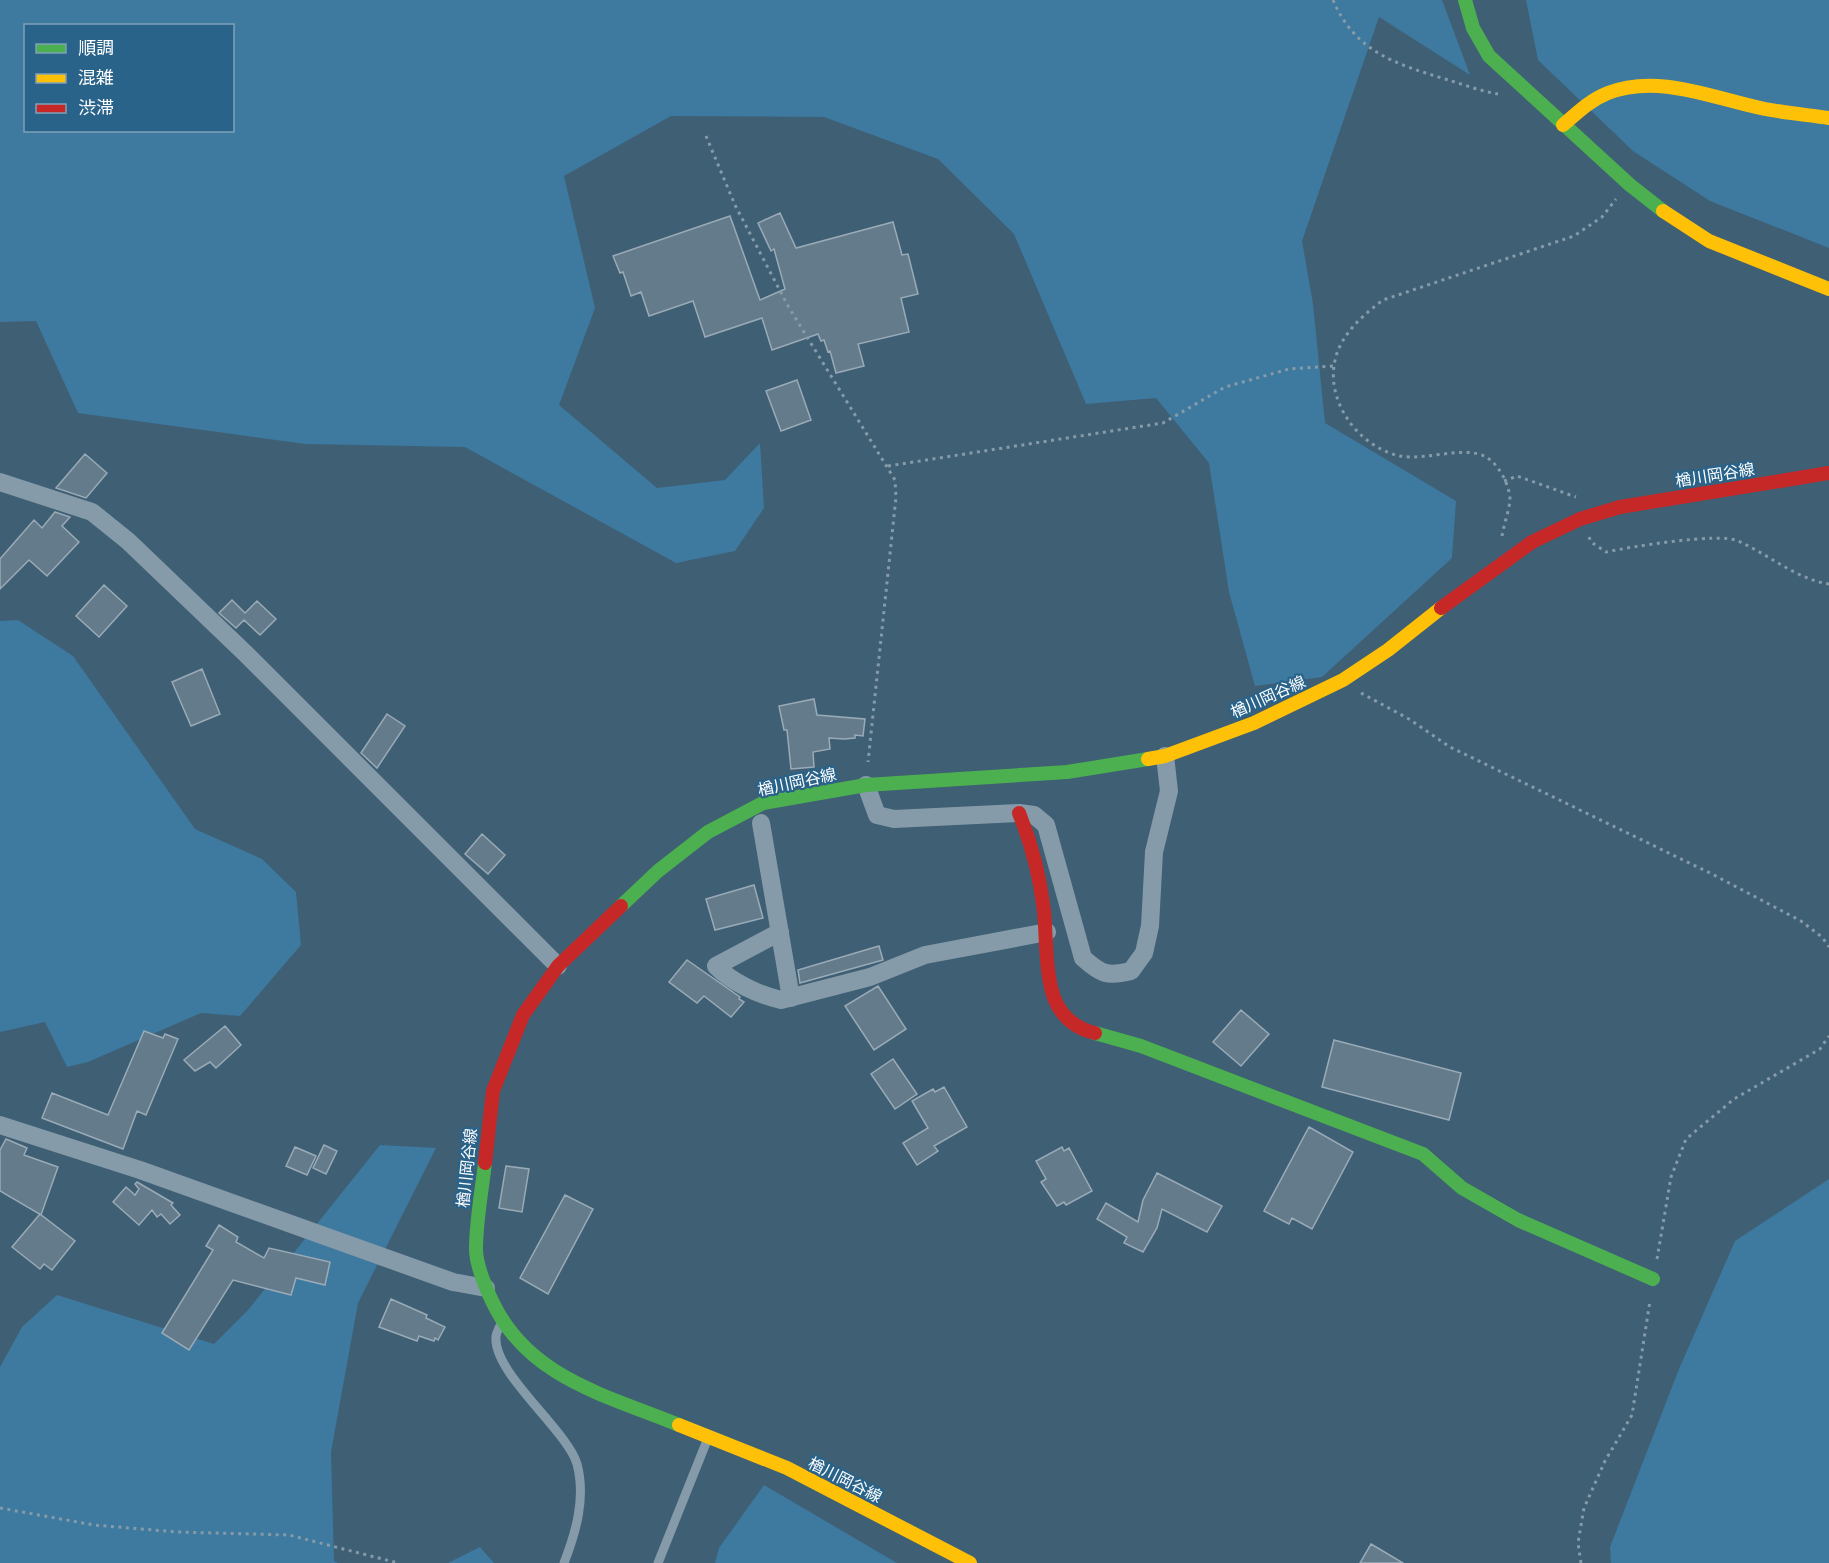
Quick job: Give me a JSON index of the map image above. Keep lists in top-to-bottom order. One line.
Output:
{"streets":{"main road":["楢川岡谷線"]},"legend":["順調","混雑","渋滞"]}
